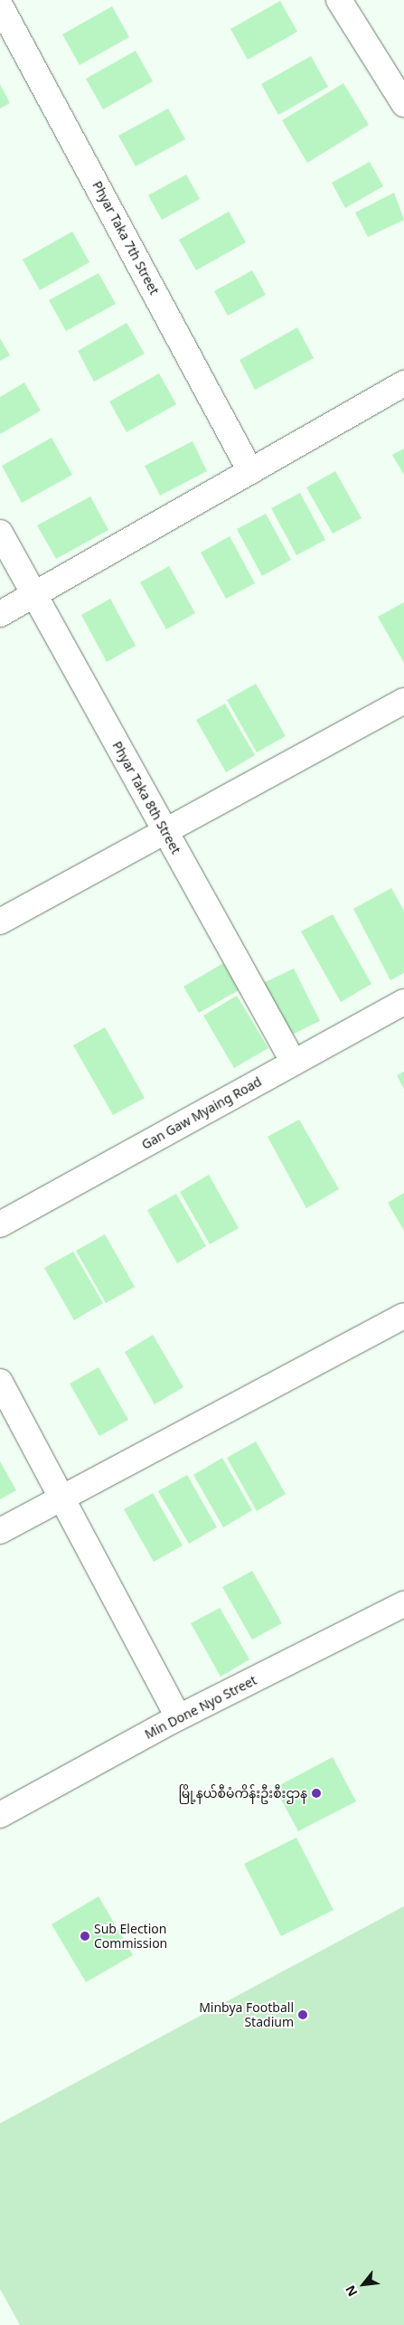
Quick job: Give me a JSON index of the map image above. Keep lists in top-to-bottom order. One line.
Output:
{"streets":{"street":["Phyar Taka 7th Street","Phyar Taka 8th Street","Gan Gaw Myaing Road","Min Done Nyo Street"]},"crossings":[["Phyar Taka 8th Street","Gan Gaw Myaing Road"]],"places":["မြို့နယ်စီမံကိန်းဦးစီးဌာန","Sub Election Commission","Minbya Football Stadium"],"north":"bottom left"}
